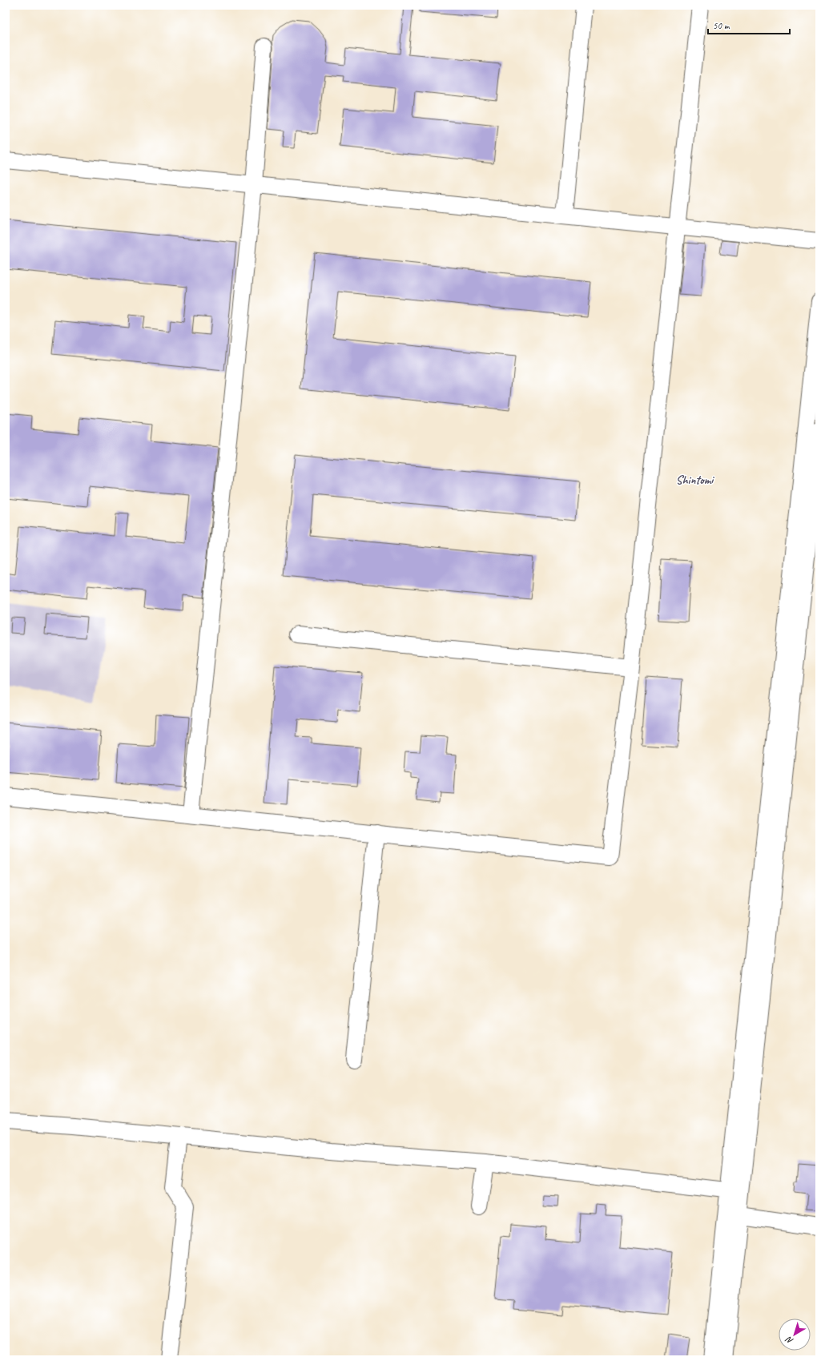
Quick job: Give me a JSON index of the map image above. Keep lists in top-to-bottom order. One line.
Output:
{"districts":["Shintomi"],"scale_bar":"50 m","north":"bottom left"}
